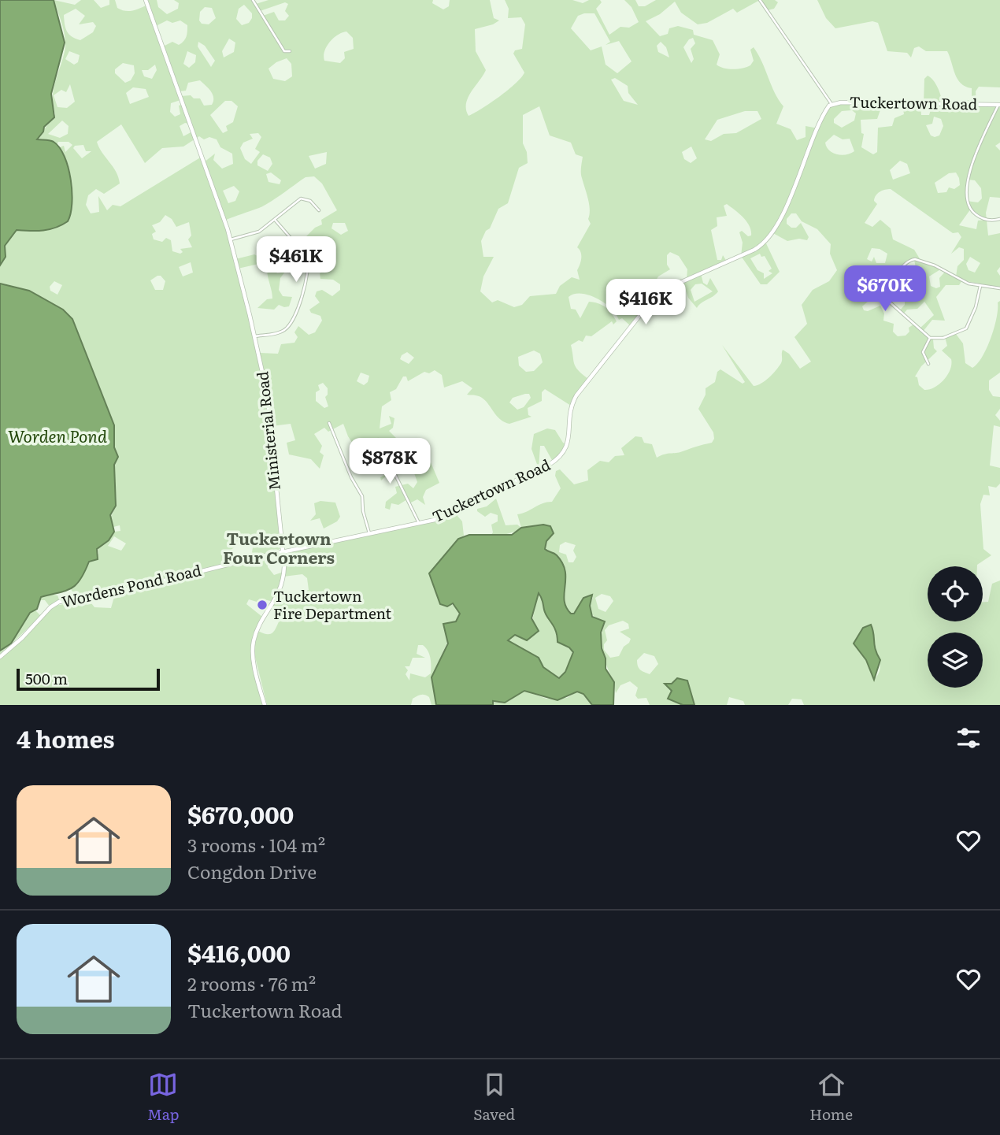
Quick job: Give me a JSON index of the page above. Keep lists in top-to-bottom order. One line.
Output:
{"streets":{"street":["Tuckertown Road","Ministerial Road","Wordens Pond Road"]},"crossings":[["Tuckertown Road","Ministerial Road"],["Tuckertown Road","Wordens Pond Road"],["Ministerial Road","Wordens Pond Road"]],"districts":["Tuckertown Four Corners"],"water":["Worden Pond"],"places":["Tuckertown Fire Department"],"scale_bar":"500 m","page":{"price":["$461K","$670K","$416K","$878K"],"scale":"500 m","heading":"4 homes","list":[{"name":"$670,000","note":"3 rooms · 104 m² · Congdon Drive"},{"name":"$416,000","note":"2 rooms · 76 m² · Tuckertown Road"}],"tabs":["Map","Saved","Home"]}}
